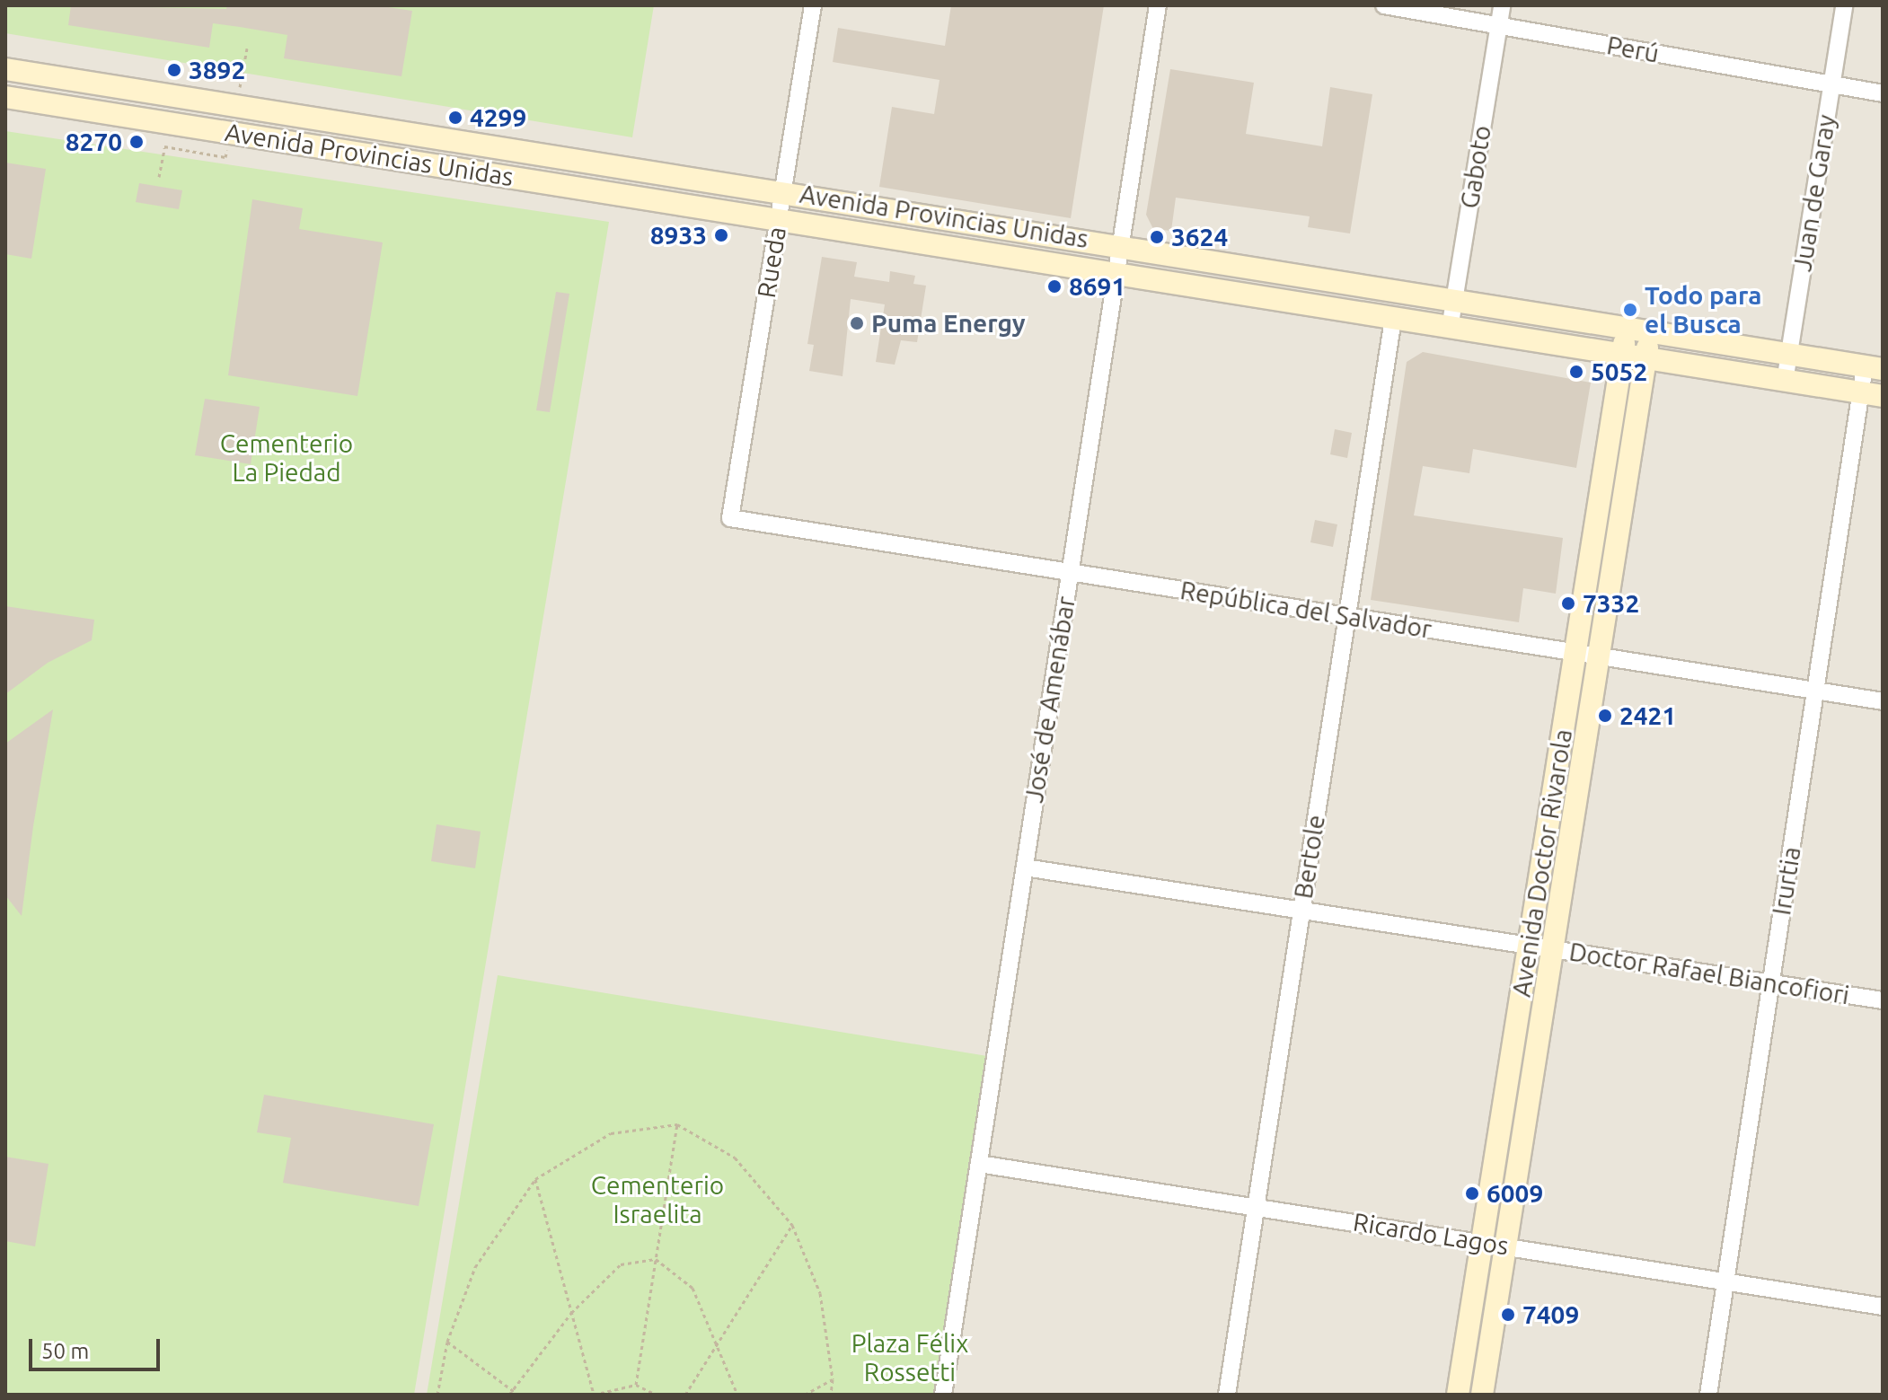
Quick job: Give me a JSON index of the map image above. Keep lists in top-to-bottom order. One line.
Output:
{"streets":{"main road":["Avenida Provincias Unidas","Avenida Doctor Rivarola"],"street":["Perú","Gaboto","Juan de Garay","Rueda","República del Salvador","José de Amenábar","Bertole","Irurtia","Doctor Rafael Biancofiori","Ricardo Lagos"]},"crossings":[["Perú","Gaboto"],["Perú","Juan de Garay"],["Avenida Provincias Unidas","Gaboto"],["Avenida Provincias Unidas","Juan de Garay"],["Avenida Provincias Unidas","Rueda"],["Avenida Provincias Unidas","José de Amenábar"],["Avenida Provincias Unidas","Bertole"],["Avenida Provincias Unidas","Avenida Doctor Rivarola"],["Avenida Provincias Unidas","Irurtia"],["Rueda","República del Salvador"],["República del Salvador","José de Amenábar"],["República del Salvador","Bertole"],["República del Salvador","Avenida Doctor Rivarola"],["República del Salvador","Irurtia"],["José de Amenábar","Doctor Rafael Biancofiori"],["José de Amenábar","Ricardo Lagos"],["Bertole","Doctor Rafael Biancofiori"],["Bertole","Ricardo Lagos"],["Avenida Doctor Rivarola","Doctor Rafael Biancofiori"],["Avenida Doctor Rivarola","Ricardo Lagos"],["Irurtia","Doctor Rafael Biancofiori"],["Irurtia","Ricardo Lagos"]],"parks":["Cementerio La Piedad","Cementerio Israelita","Plaza Félix Rossetti"],"places":["3892","4299","8270","8933","3624","8691","Todo para el Busca","Puma Energy","5052","7332","2421","6009","7409"],"scale_bar":"50 m"}
